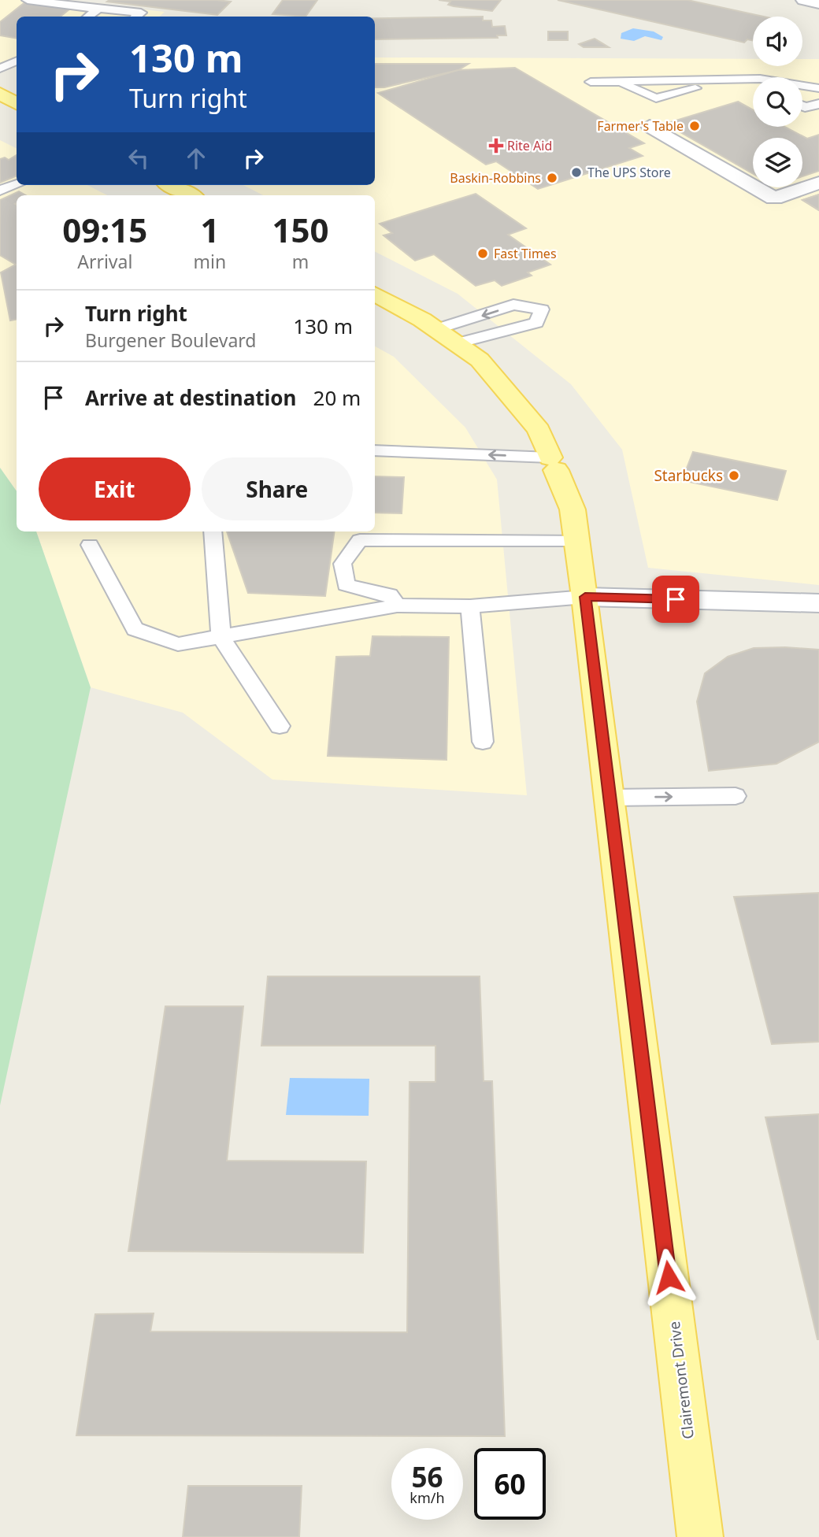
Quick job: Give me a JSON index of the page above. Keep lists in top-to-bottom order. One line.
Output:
{"streets":{"main road":["Clairemont Drive"]},"places":{"other":["Farmer's Table","The UPS Store","Baskin-Robbins","Fast Times","Starbucks"],"health":["Rite Aid"]},"page":{"turn":["130 m","Turn right"],"eta":["09:15","Arrival","1","min","150","m"],"list":[{"name":"Turn right","note":"Burgener Boulevard","value":"130 m"},{"name":"Arrive at destination","value":"20 m"}],"buttons":["Exit","Share"],"speed":"56 km/h","limit":"60"}}
